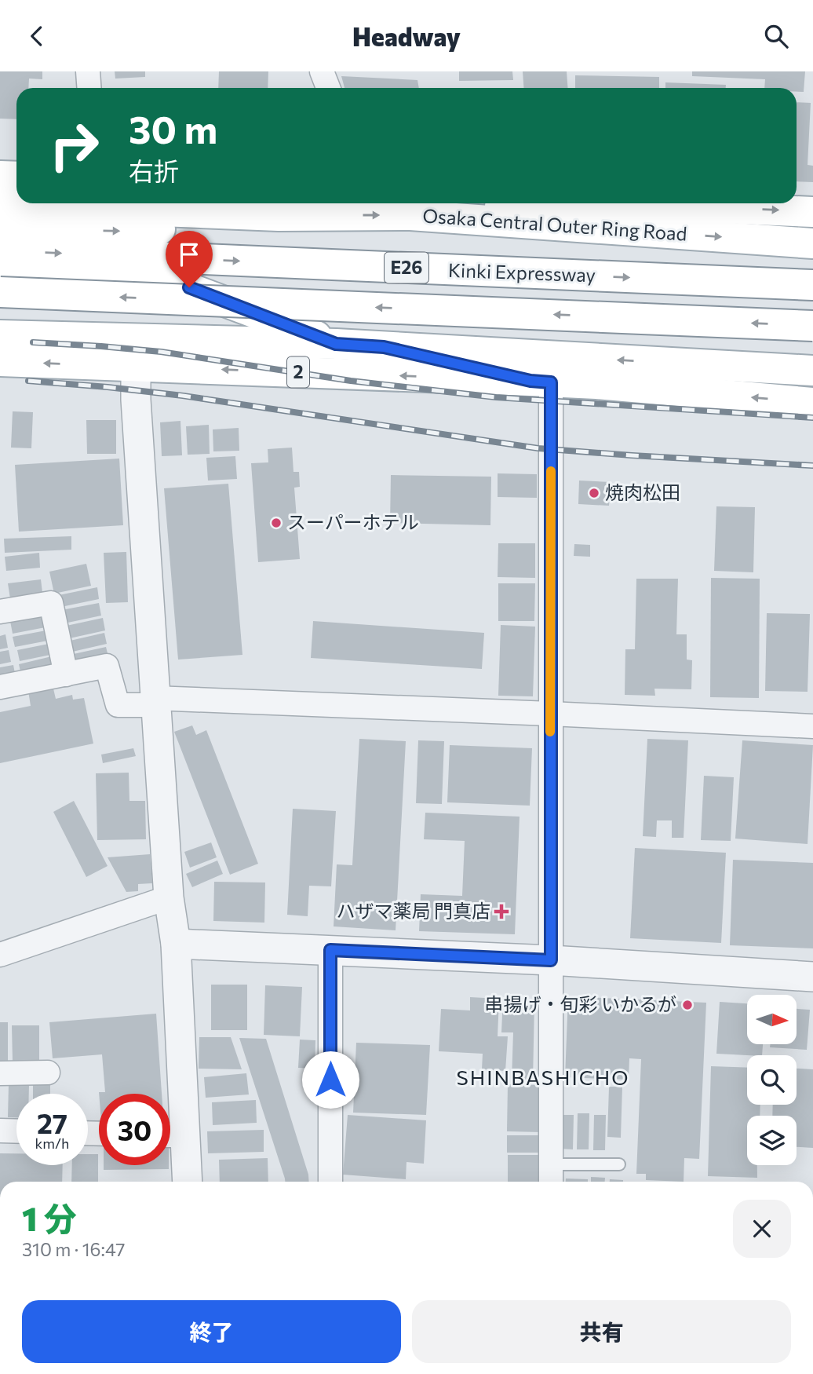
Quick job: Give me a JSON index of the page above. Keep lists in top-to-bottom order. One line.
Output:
{"streets":{"main road":["Osaka Central Outer Ring Road","E26","Kinki Expressway","2"]},"districts":["SHINBASHICHO"],"places":{"other":["焼肉松田","スーパーホテル","串揚げ・旬彩 いかるが"],"health":["ハザマ薬局 門真店"]},"north":"right","page":{"header":"Headway","turn":["30 m","右折"],"speed":"27 km/h","limit":"30","heading":["1 分","310 m · 16:47"],"buttons":["終了","共有"]}}
